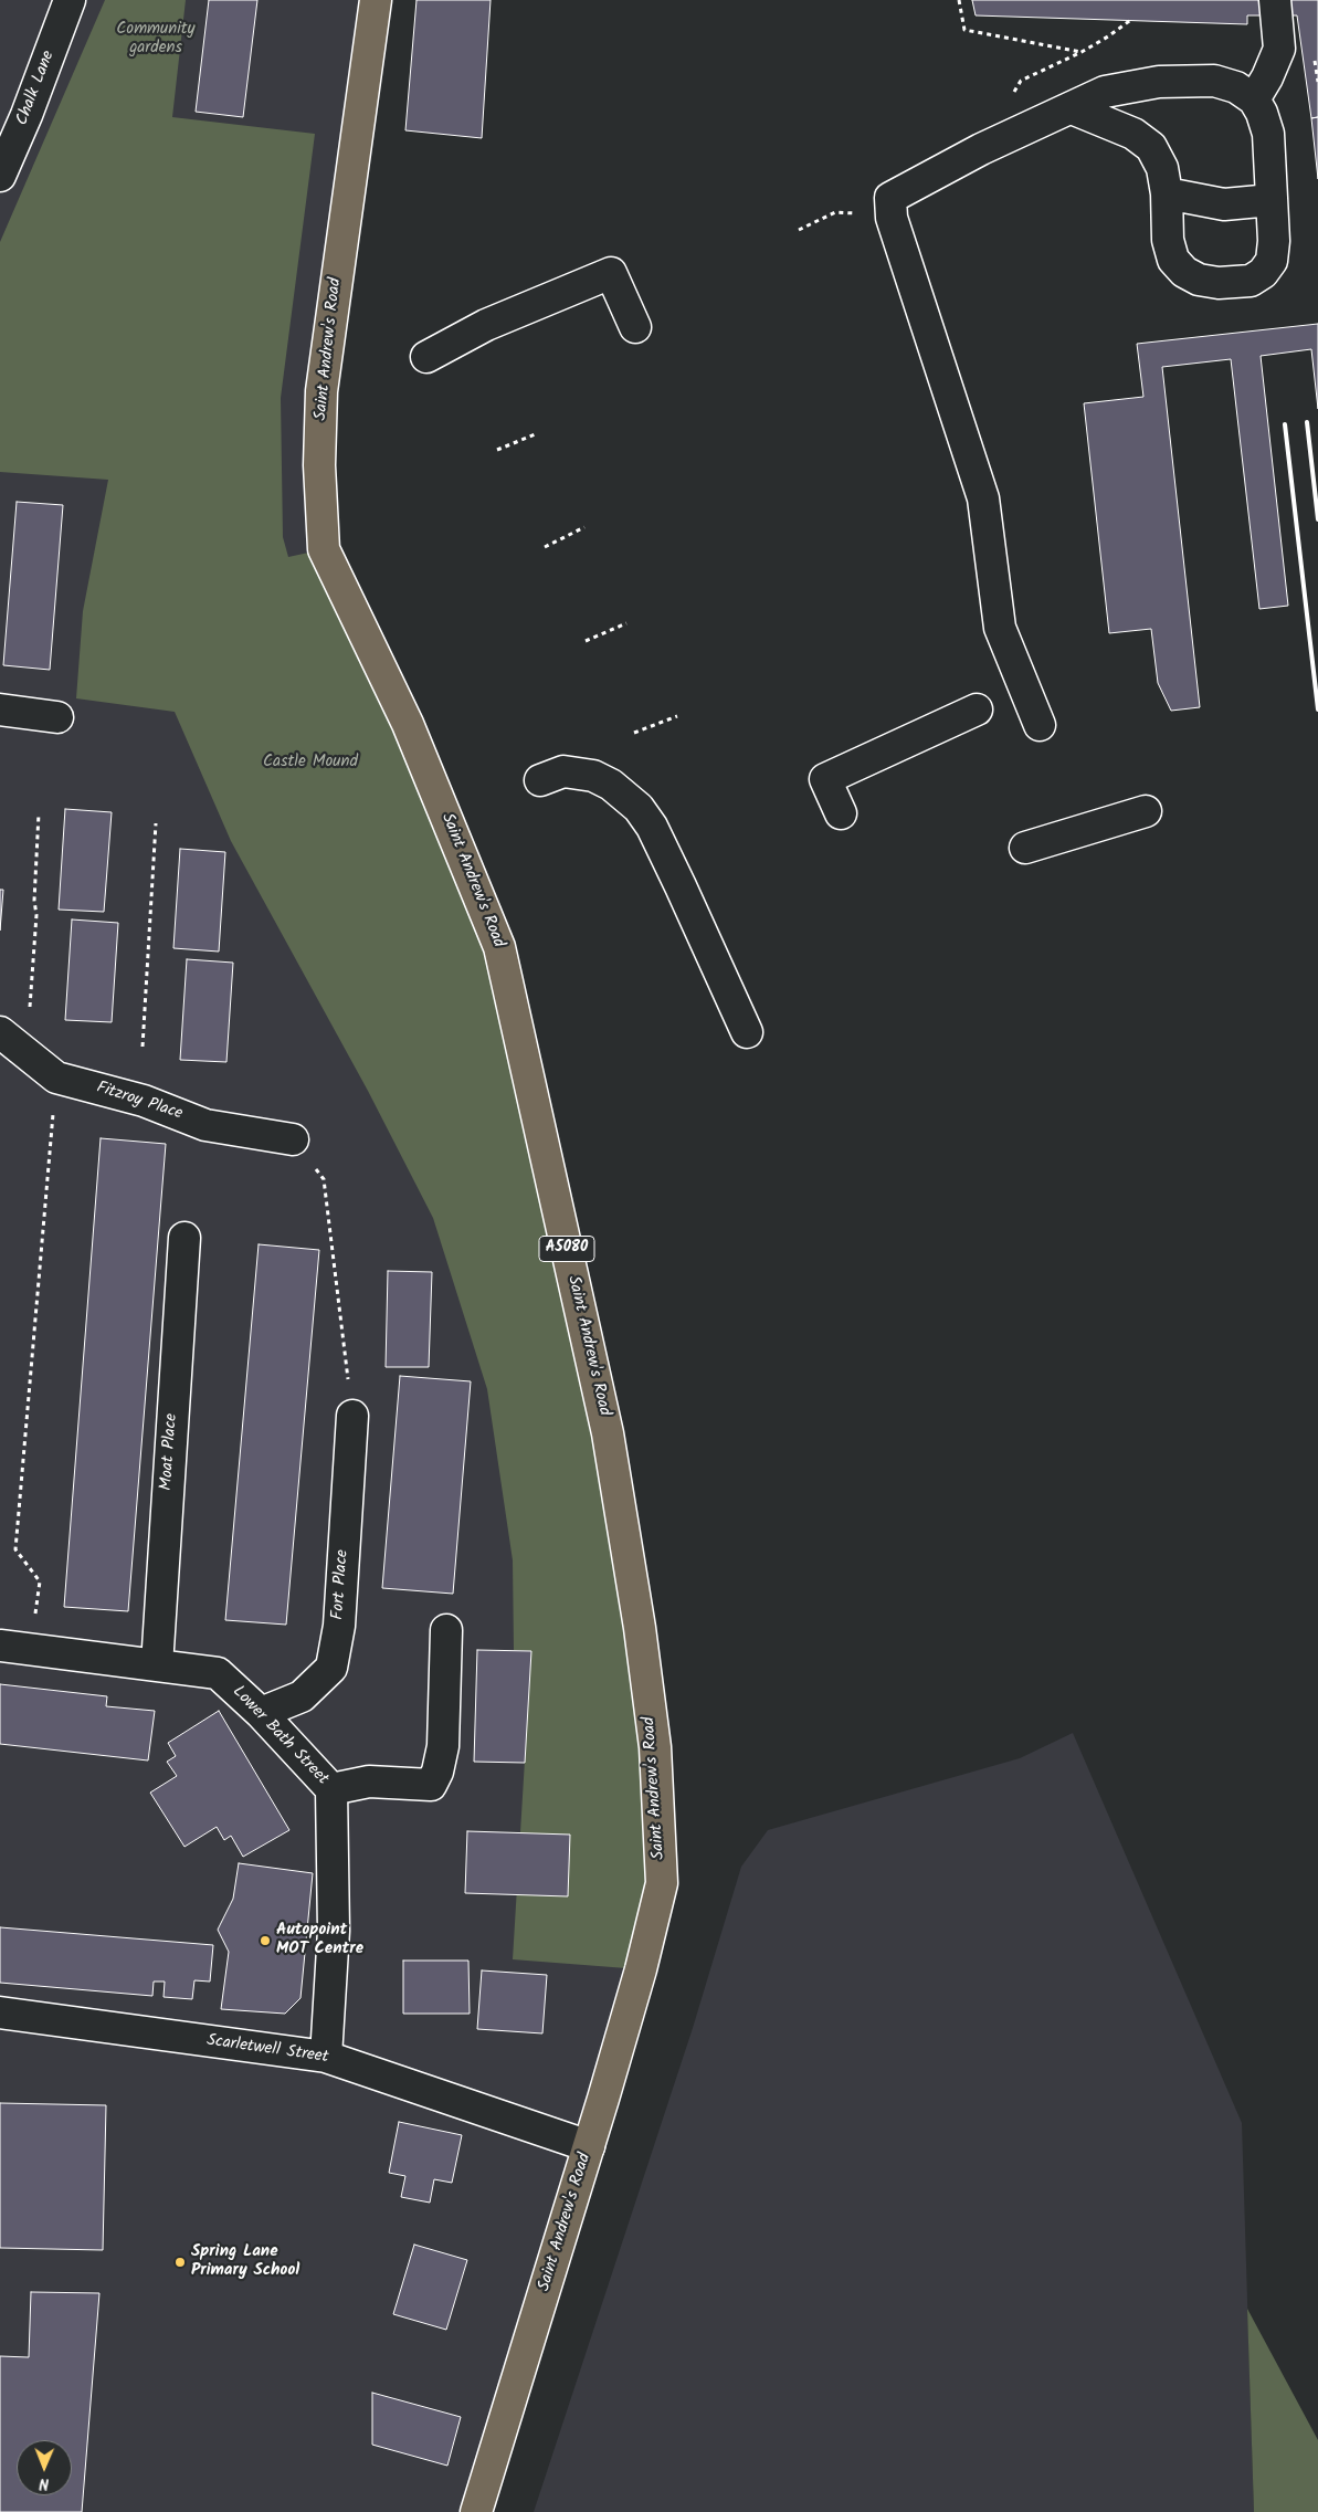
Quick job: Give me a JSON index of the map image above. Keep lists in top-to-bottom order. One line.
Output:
{"streets":{"main road":["Saint Andrew's Road","A5080"],"street":["Chalk Lane","Fitzroy Place","Moat Place","Fort Place","Lower Bath Street","Scarletwell Street"]},"crossings":[["Saint Andrew's Road","Scarletwell Street"],["Moat Place","Lower Bath Street"],["Fort Place","Lower Bath Street"],["Lower Bath Street","Scarletwell Street"]],"parks":["Community gardens","Castle Mound"],"places":["Autopoint MOT Centre","Spring Lane Primary School"],"north":"bottom"}
